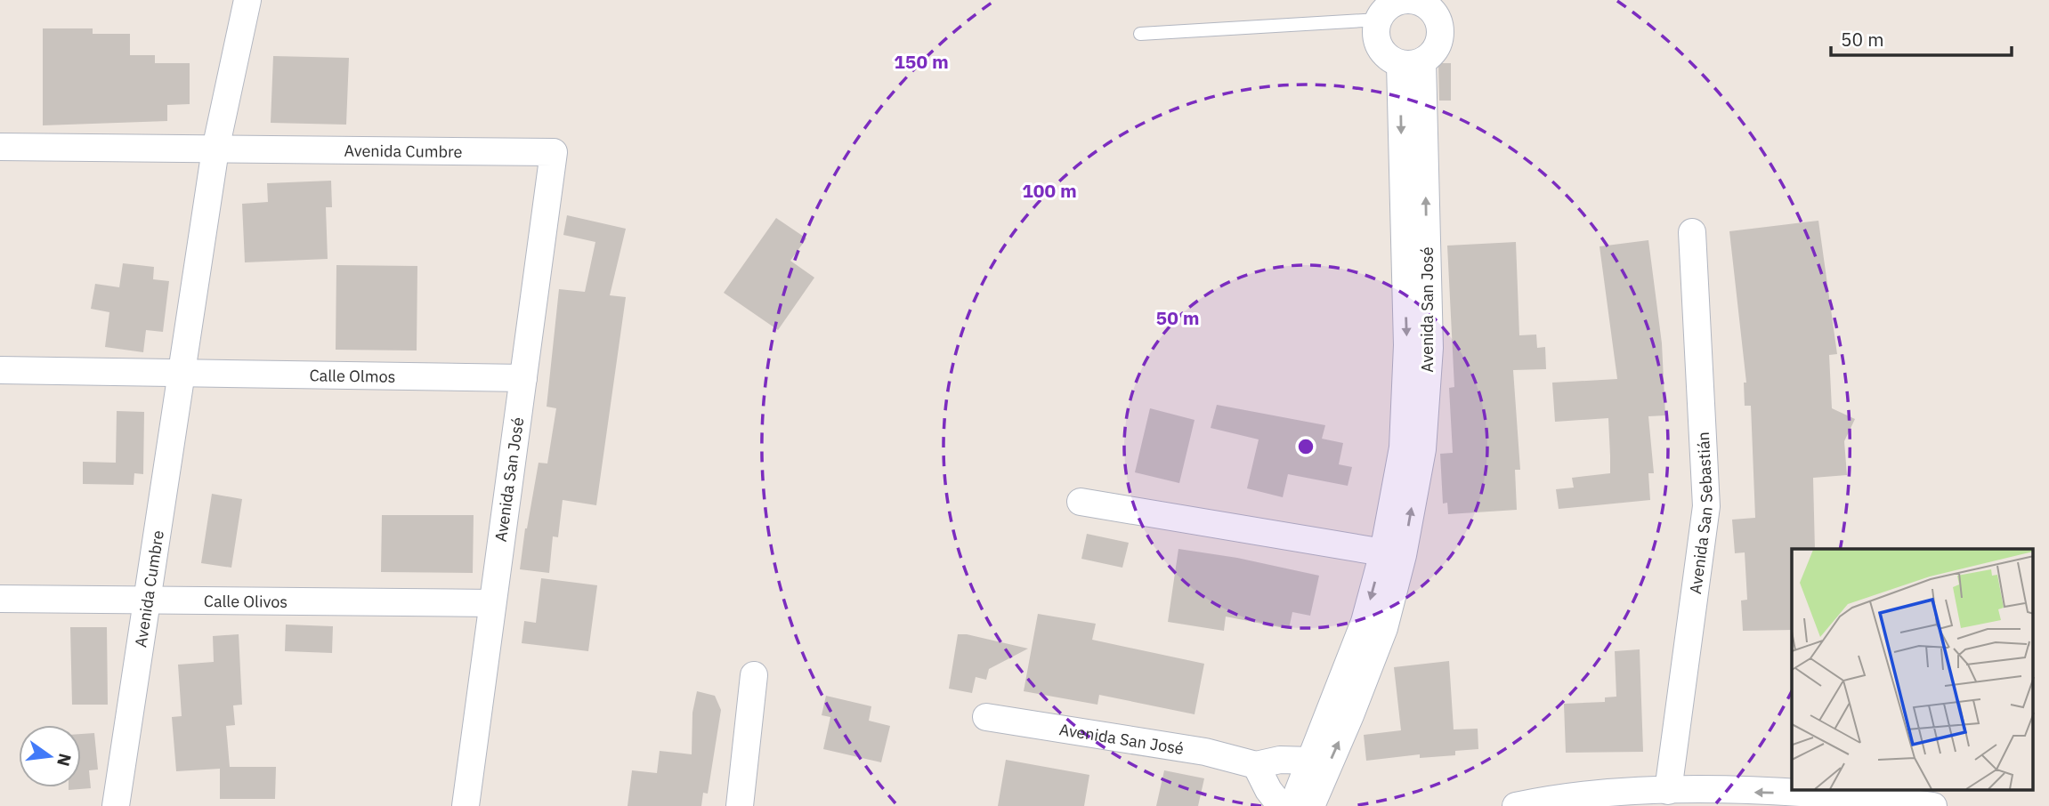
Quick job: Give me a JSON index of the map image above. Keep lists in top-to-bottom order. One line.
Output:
{"streets":{"street":["Avenida Cumbre","Avenida San José","Calle Olmos","Avenida San Sebastián","Calle Olivos"]},"crossings":[["Avenida Cumbre","Avenida San José"],["Avenida Cumbre","Calle Olmos"],["Avenida Cumbre","Calle Olivos"],["Avenida San José","Calle Olmos"],["Avenida San José","Calle Olivos"]],"scale_bar":"50 m","north":"right","rings":["150 m","100 m","50 m"]}
